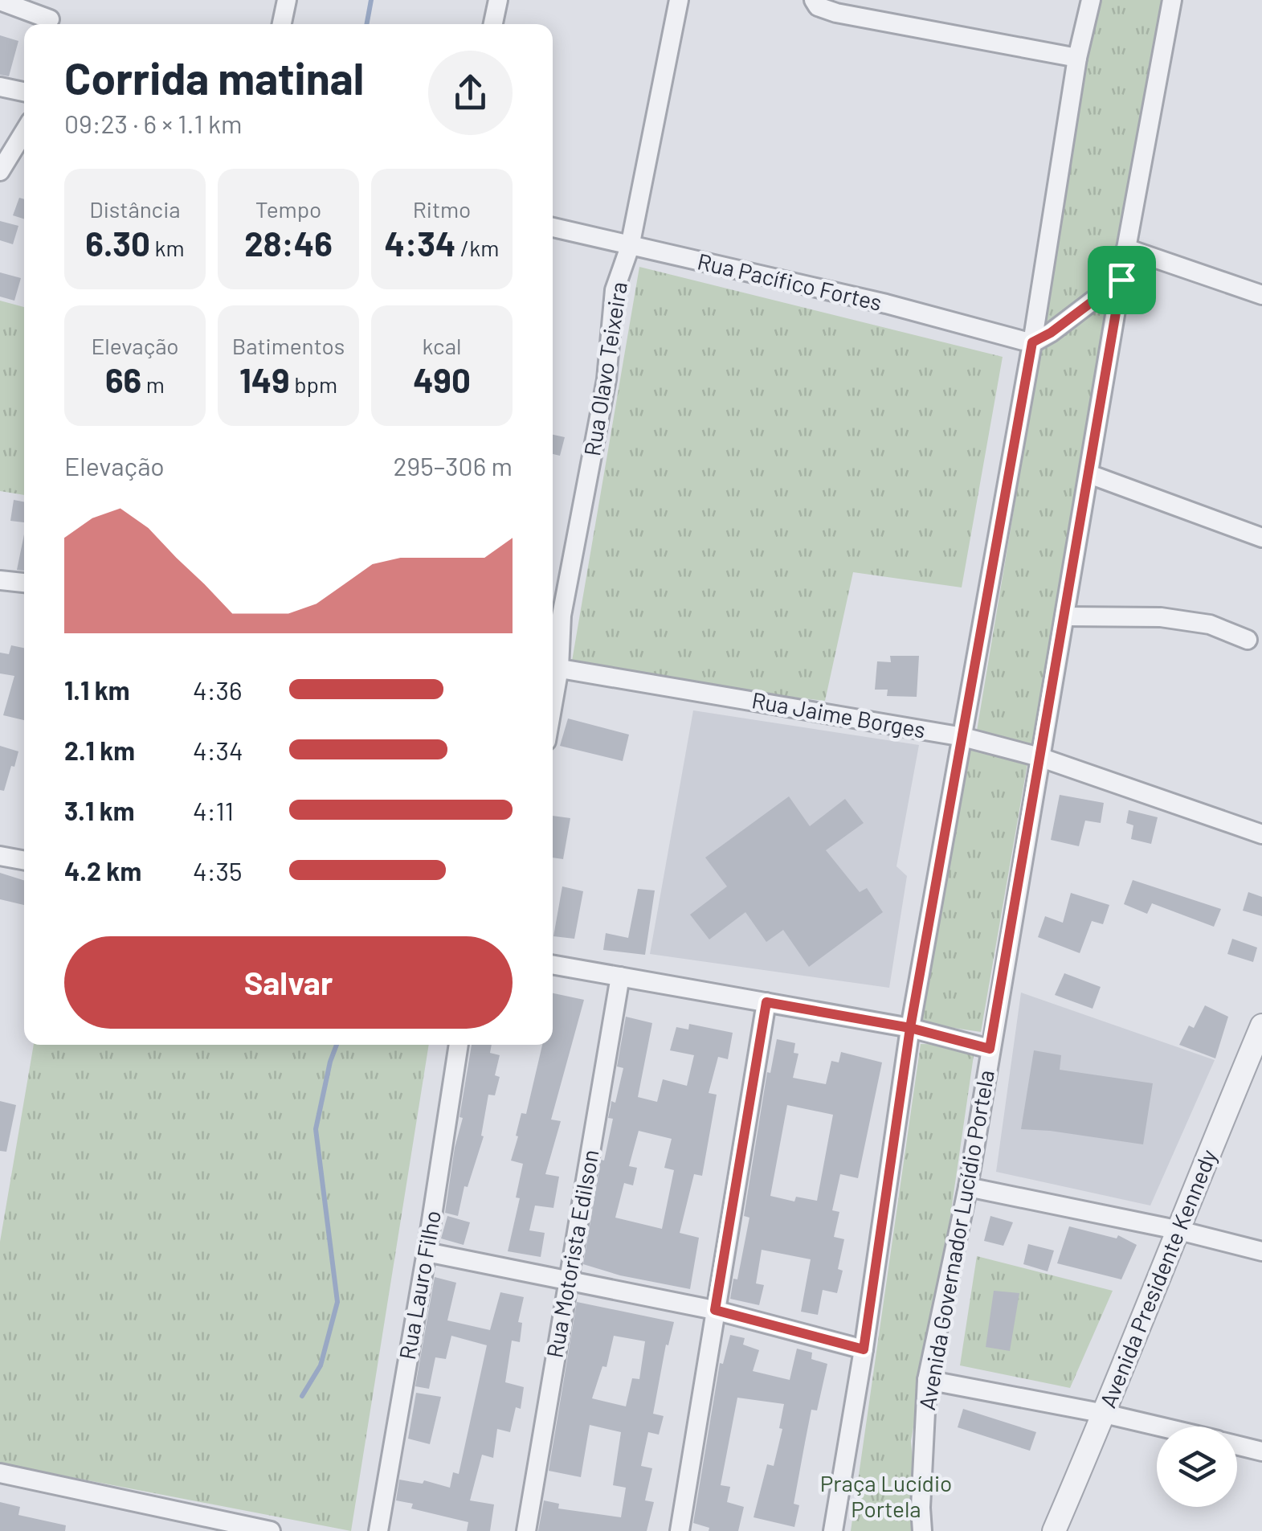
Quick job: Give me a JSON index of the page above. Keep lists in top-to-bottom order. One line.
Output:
{"streets":{"street":["Rua Pacífico Fortes","Rua Olavo Teixeira","Rua Jaime Borges","Avenida Governador Lucídio Portela","Rua Motorista Edilson","Avenida Presidente Kennedy","Rua Lauro Filho"]},"crossings":[["Rua Pacífico Fortes","Rua Olavo Teixeira"],["Rua Olavo Teixeira","Rua Jaime Borges"],["Rua Jaime Borges","Avenida Governador Lucídio Portela"]],"parks":["Praça Lucídio Portela"],"page":{"heading":["Corrida matinal","09:23 · 6 × 1.1 km"],"stats":[["Distância","6.30 km"],["Tempo","28:46"],["Ritmo","4:34 /km"],["Elevação","66 m"],["Batimentos","149 bpm"],["kcal","490"]],"chart":["Elevação","295–306 m"],"list":[{"name":"1.1 km","note":"4:36"},{"name":"2.1 km","note":"4:34"},{"name":"3.1 km","note":"4:11"},{"name":"4.2 km","note":"4:35"}],"buttons":"Salvar"}}
